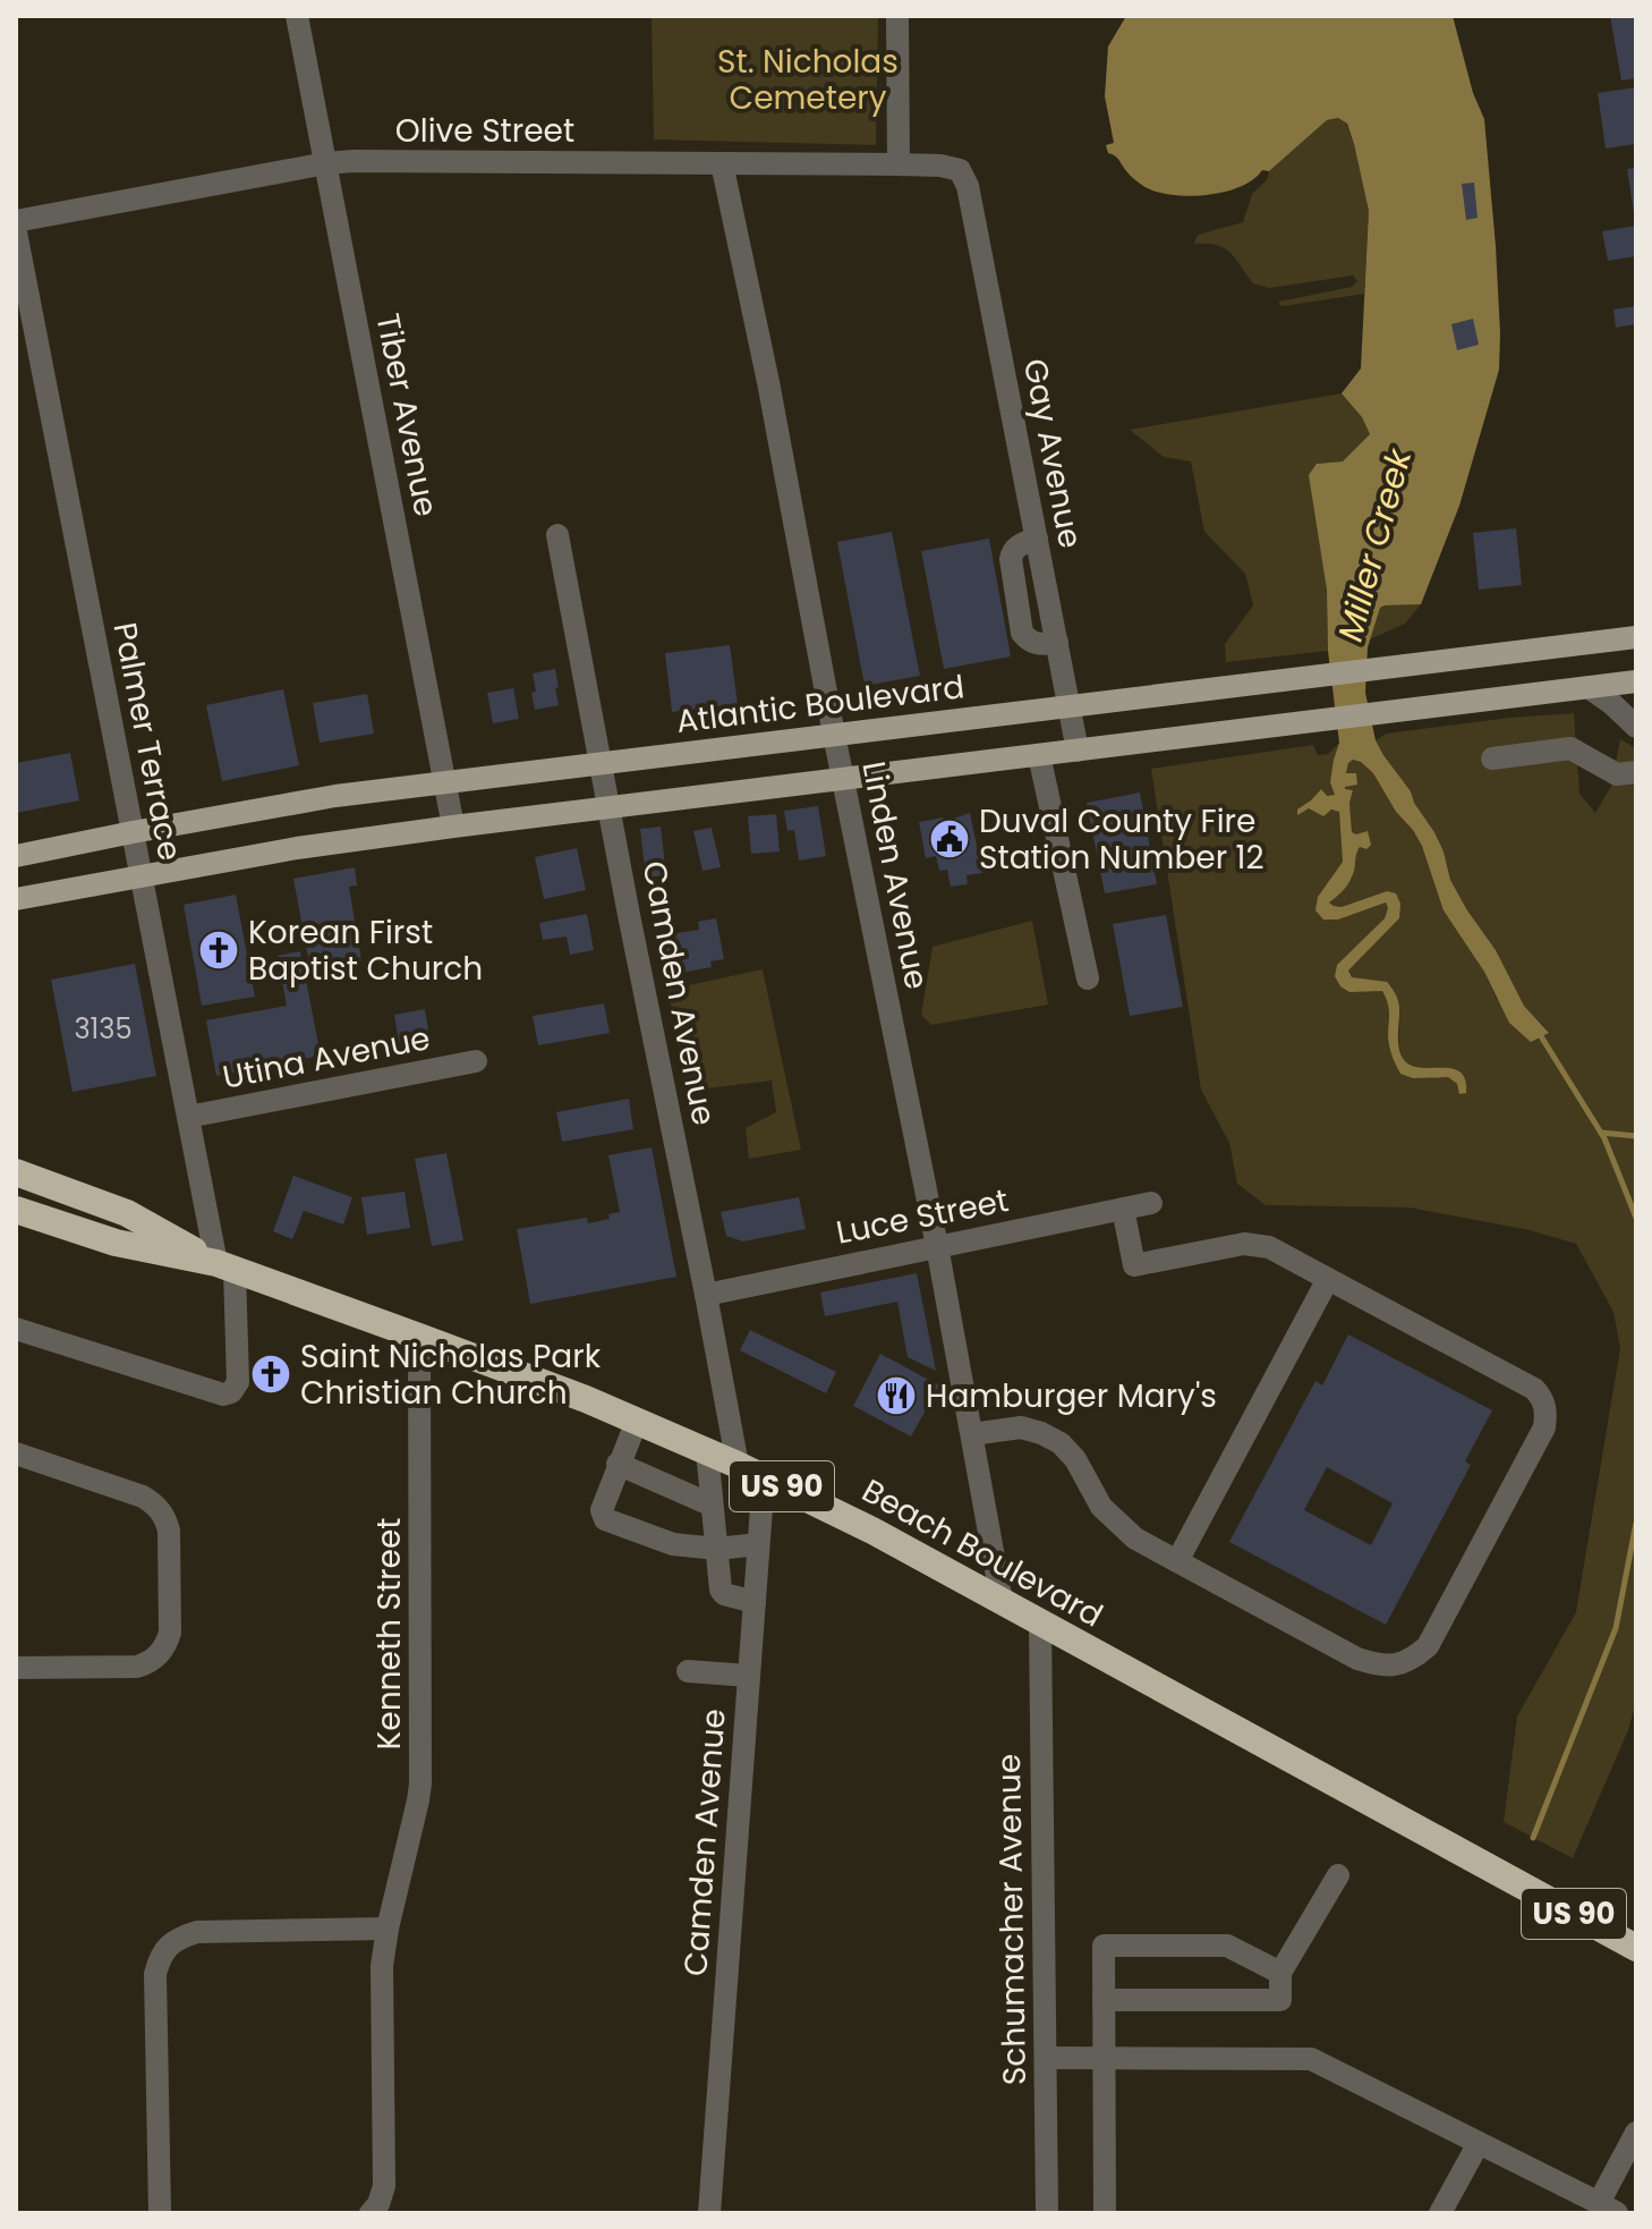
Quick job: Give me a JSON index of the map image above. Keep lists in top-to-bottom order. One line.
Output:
{"streets":{"highway":["US 90","Beach Boulevard"],"main road":["Atlantic Boulevard"],"street":["Olive Street","Tiber Avenue","Gay Avenue","Palmer Terrace","Linden Avenue","Camden Avenue","Utina Avenue","Luce Street","Kenneth Street","Schumacher Avenue"]},"crossings":[["Olive Street","Tiber Avenue"],["Olive Street","Gay Avenue"],["Olive Street","Linden Avenue"],["Tiber Avenue","Atlantic Boulevard"],["Gay Avenue","Atlantic Boulevard"],["Atlantic Boulevard","Palmer Terrace"],["Atlantic Boulevard","Linden Avenue"],["Atlantic Boulevard","Camden Avenue"],["Palmer Terrace","Utina Avenue"],["Palmer Terrace","Beach Boulevard"],["Linden Avenue","Luce Street"],["Linden Avenue","Beach Boulevard"],["Camden Avenue","Luce Street"],["Camden Avenue","Beach Boulevard"],["Beach Boulevard","Kenneth Street"],["Beach Boulevard","Schumacher Avenue"]],"water":["Miller Creek"],"parks":["St. Nicholas Cemetery"],"places":{"public building":["Duval County Fire Station Number 12"],"church":["Korean First Baptist Church","Saint Nicholas Park Christian Church"],"restaurant":["Hamburger Mary's"]},"house_numbers":["3135"]}
